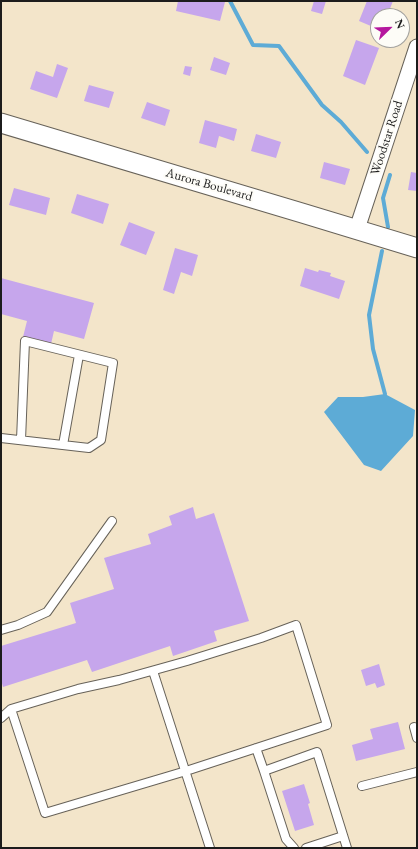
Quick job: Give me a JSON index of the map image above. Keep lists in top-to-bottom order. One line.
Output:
{"streets":{"street":["Woodstar Road","Aurora Boulevard"]},"crossings":[["Woodstar Road","Aurora Boulevard"]],"north":"top right"}
